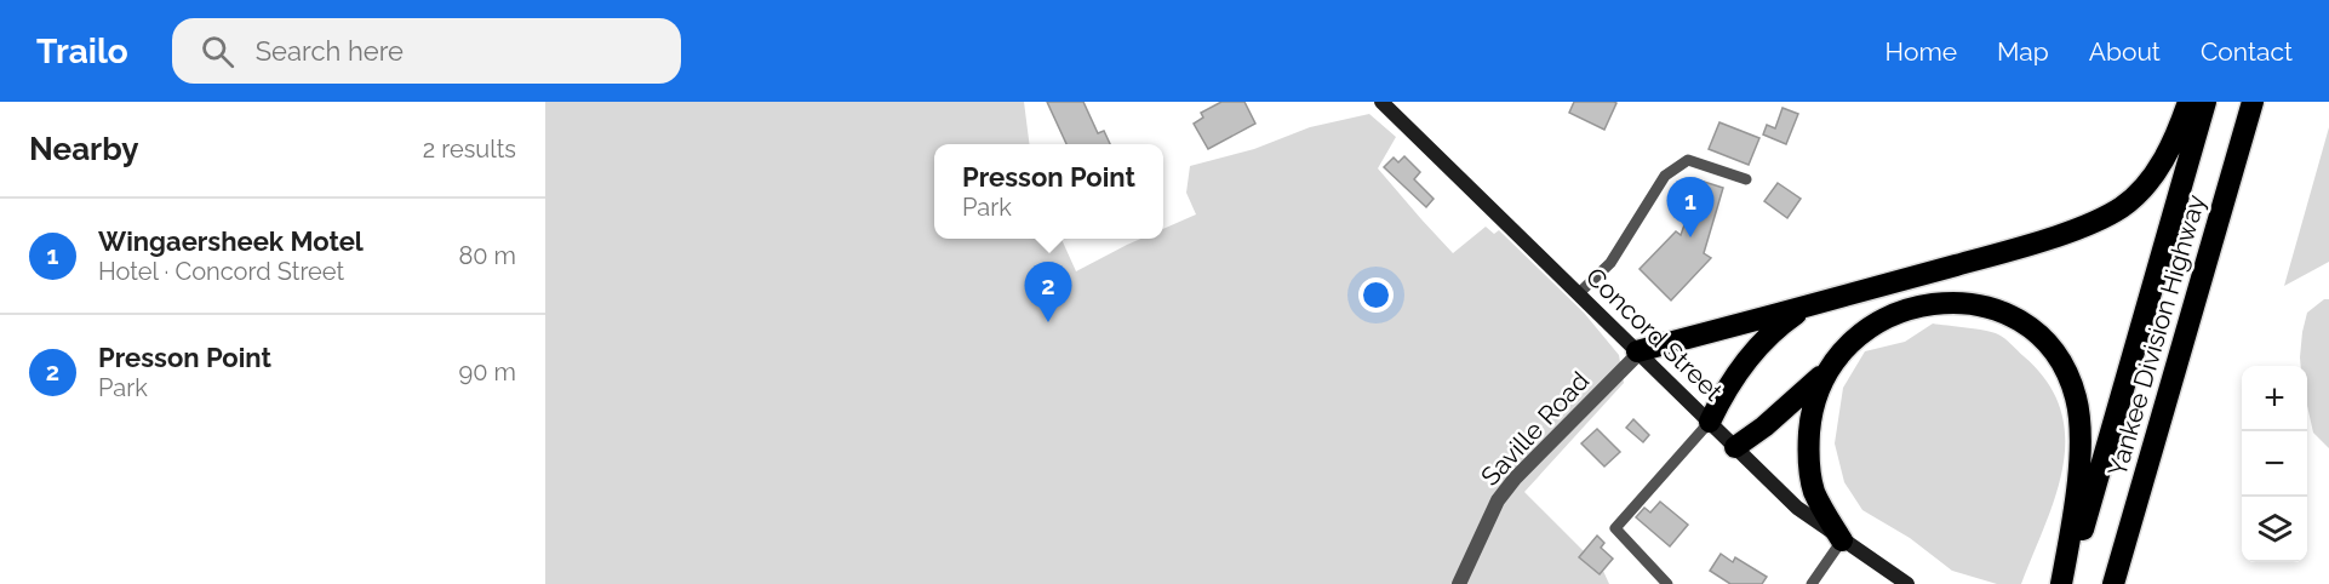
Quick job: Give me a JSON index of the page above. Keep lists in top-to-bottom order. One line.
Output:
{"streets":{"highway":["Yankee Division Highway"],"main road":["Concord Street"],"street":["Saville Road"]},"crossings":[["Concord Street","Saville Road"]],"page":{"header":"Trailo","search":"Search here","nav":["Home","Map","About","Contact"],"heading":["Nearby","2 results"],"popup":["Presson Point","Park"],"pins":["1","2"],"list":[{"mark":"1","name":"Wingaersheek Motel","note":"Hotel · Concord Street","value":"80 m"},{"mark":"2","name":"Presson Point","note":"Park","value":"90 m"}],"map_buttons":["+","−"]}}
